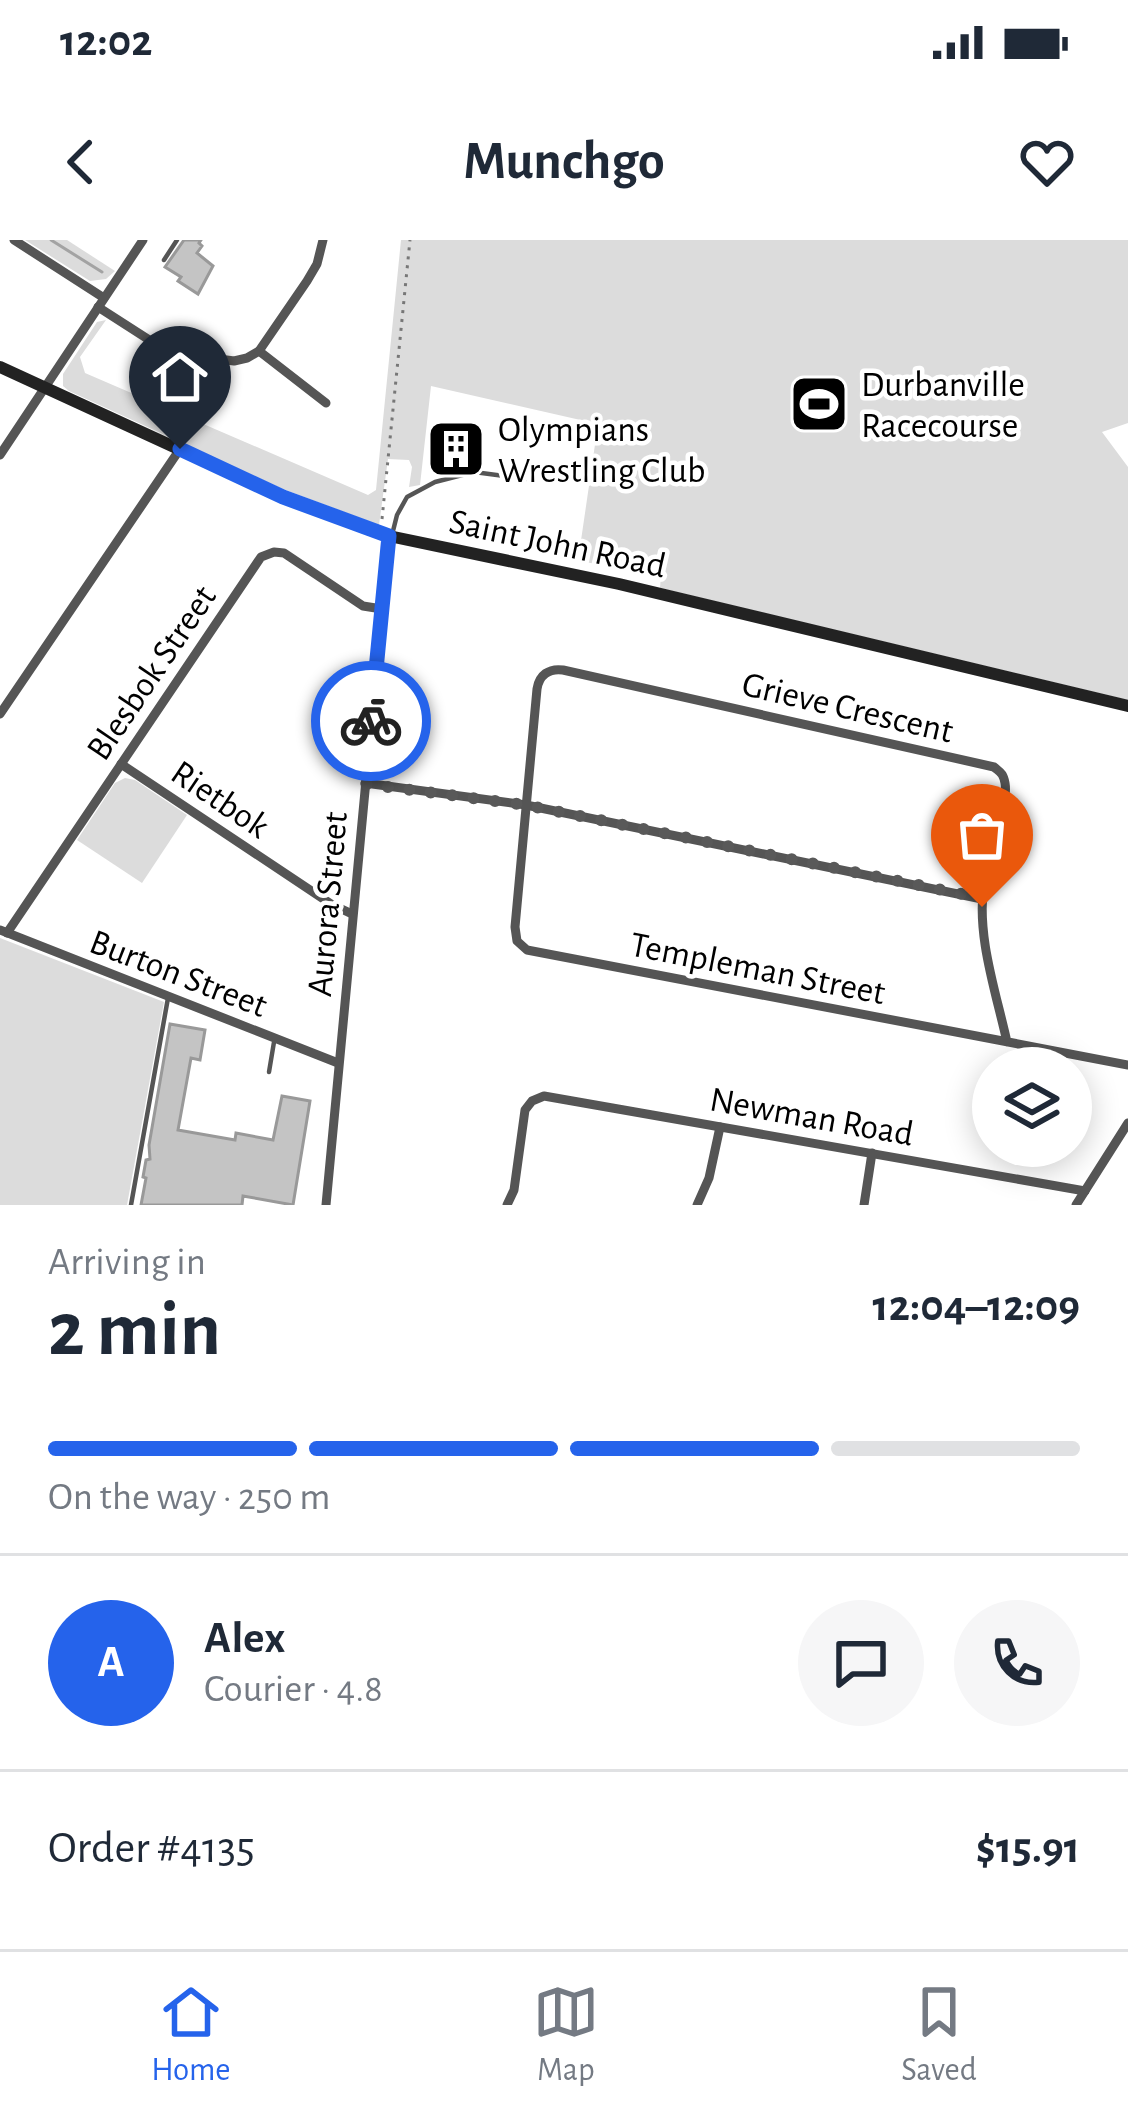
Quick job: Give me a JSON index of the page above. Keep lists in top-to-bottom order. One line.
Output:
{"streets":{"main road":["Saint John Road"],"street":["Blesbok Street","Grieve Crescent","Rietbok","Aurora Street","Templeman Street","Burton Street","Newman Road"]},"crossings":[["Saint John Road","Aurora Street"],["Blesbok Street","Rietbok"],["Blesbok Street","Aurora Street"],["Blesbok Street","Burton Street"],["Grieve Crescent","Templeman Street"],["Rietbok","Aurora Street"],["Aurora Street","Burton Street"]],"places":{"sports":["Durbanville Racecourse"],"building":["Olympians Wrestling Club"]},"page":{"status":"12:02","header":"Munchgo","heading":["2 min","Arriving in","12:04–12:09"],"panel":["Alex","Courier · 4.8","Order #4135","$15.91"],"bar":"On the way · 250 m","round":"A","tabs":["Home","Map","Saved"]}}
